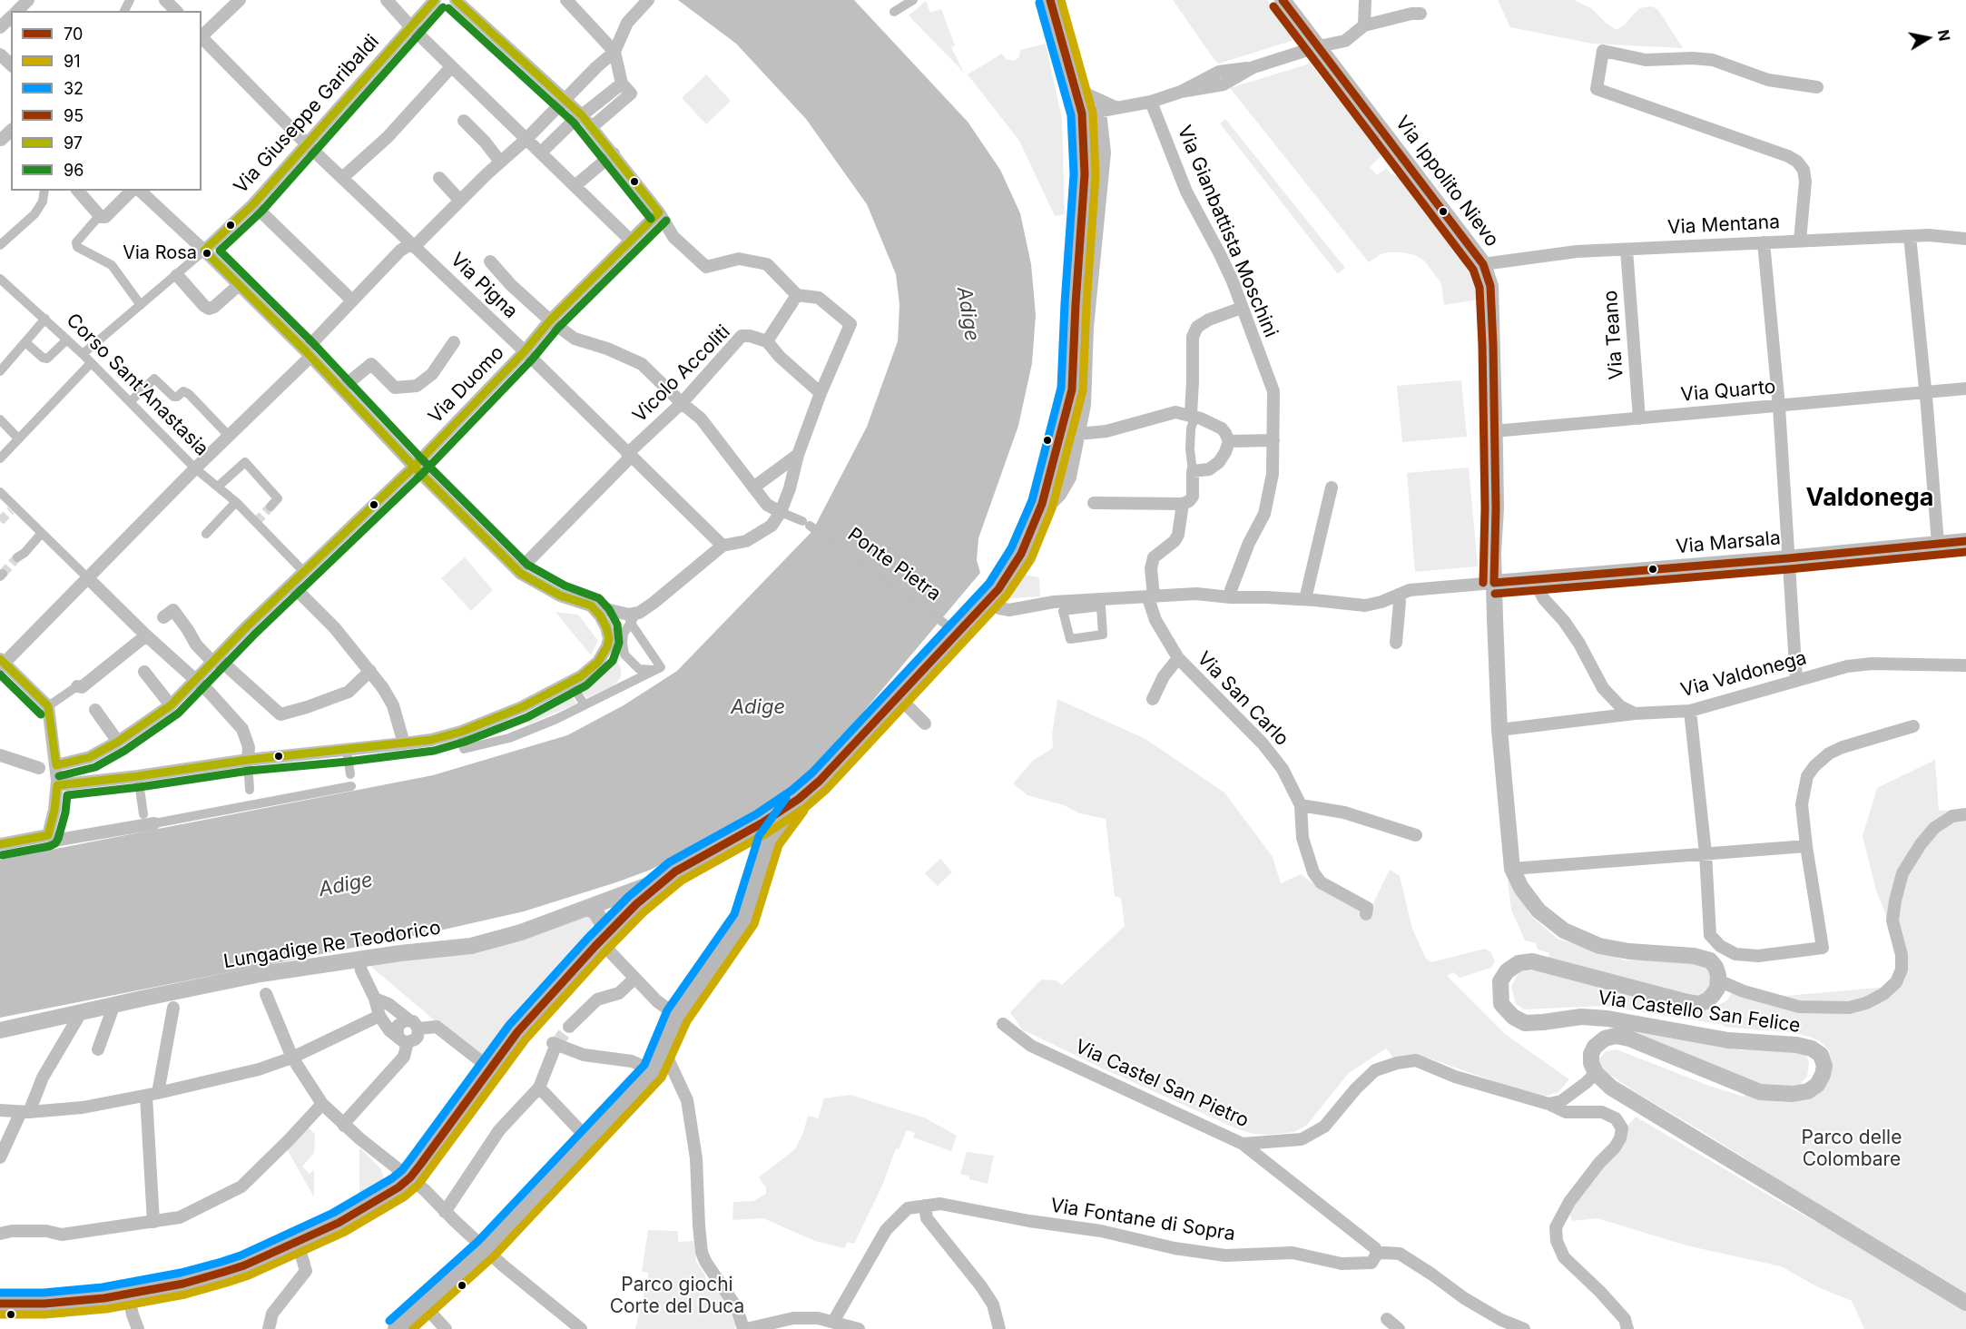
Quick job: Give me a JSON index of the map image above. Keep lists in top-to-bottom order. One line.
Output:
{"streets":{"street":["Via Giuseppe Garibaldi","Via Ippolito Nievo","Via Mentana","Via Gianbattista Moschini","Via Pigna","Via Teano","Vicolo Accoliti","Corso Sant'Anastasia","Via Duomo","Via Quarto","Via Marsala","Ponte Pietra","Via Valdonega","Via San Carlo","Lungadige Re Teodorico","Via Castello San Felice","Via Castel San Pietro","Via Fontane di Sopra"]},"crossings":[["Via Giuseppe Garibaldi","Via Pigna"],["Via Ippolito Nievo","Via Mentana"],["Via Ippolito Nievo","Via Quarto"],["Via Ippolito Nievo","Via Marsala"],["Via Ippolito Nievo","Via Castello San Felice"],["Via Mentana","Via Teano"],["Via Pigna","Vicolo Accoliti"],["Via Pigna","Via Duomo"],["Via Teano","Via Quarto"],["Corso Sant'Anastasia","Via Duomo"],["Via Marsala","Via Castello San Felice"],["Via Valdonega","Via Castello San Felice"]],"districts":["Valdonega"],"water":["Adige"],"parks":["Parco delle Colombare","Parco giochi Corte del Duca"],"places":["Via Rosa"],"lines":["transit line 70","transit line 91","transit line 97","transit line 32","transit line 95","transit line 96"],"legend":["70","91","32","95","97","96"],"north":"right"}
